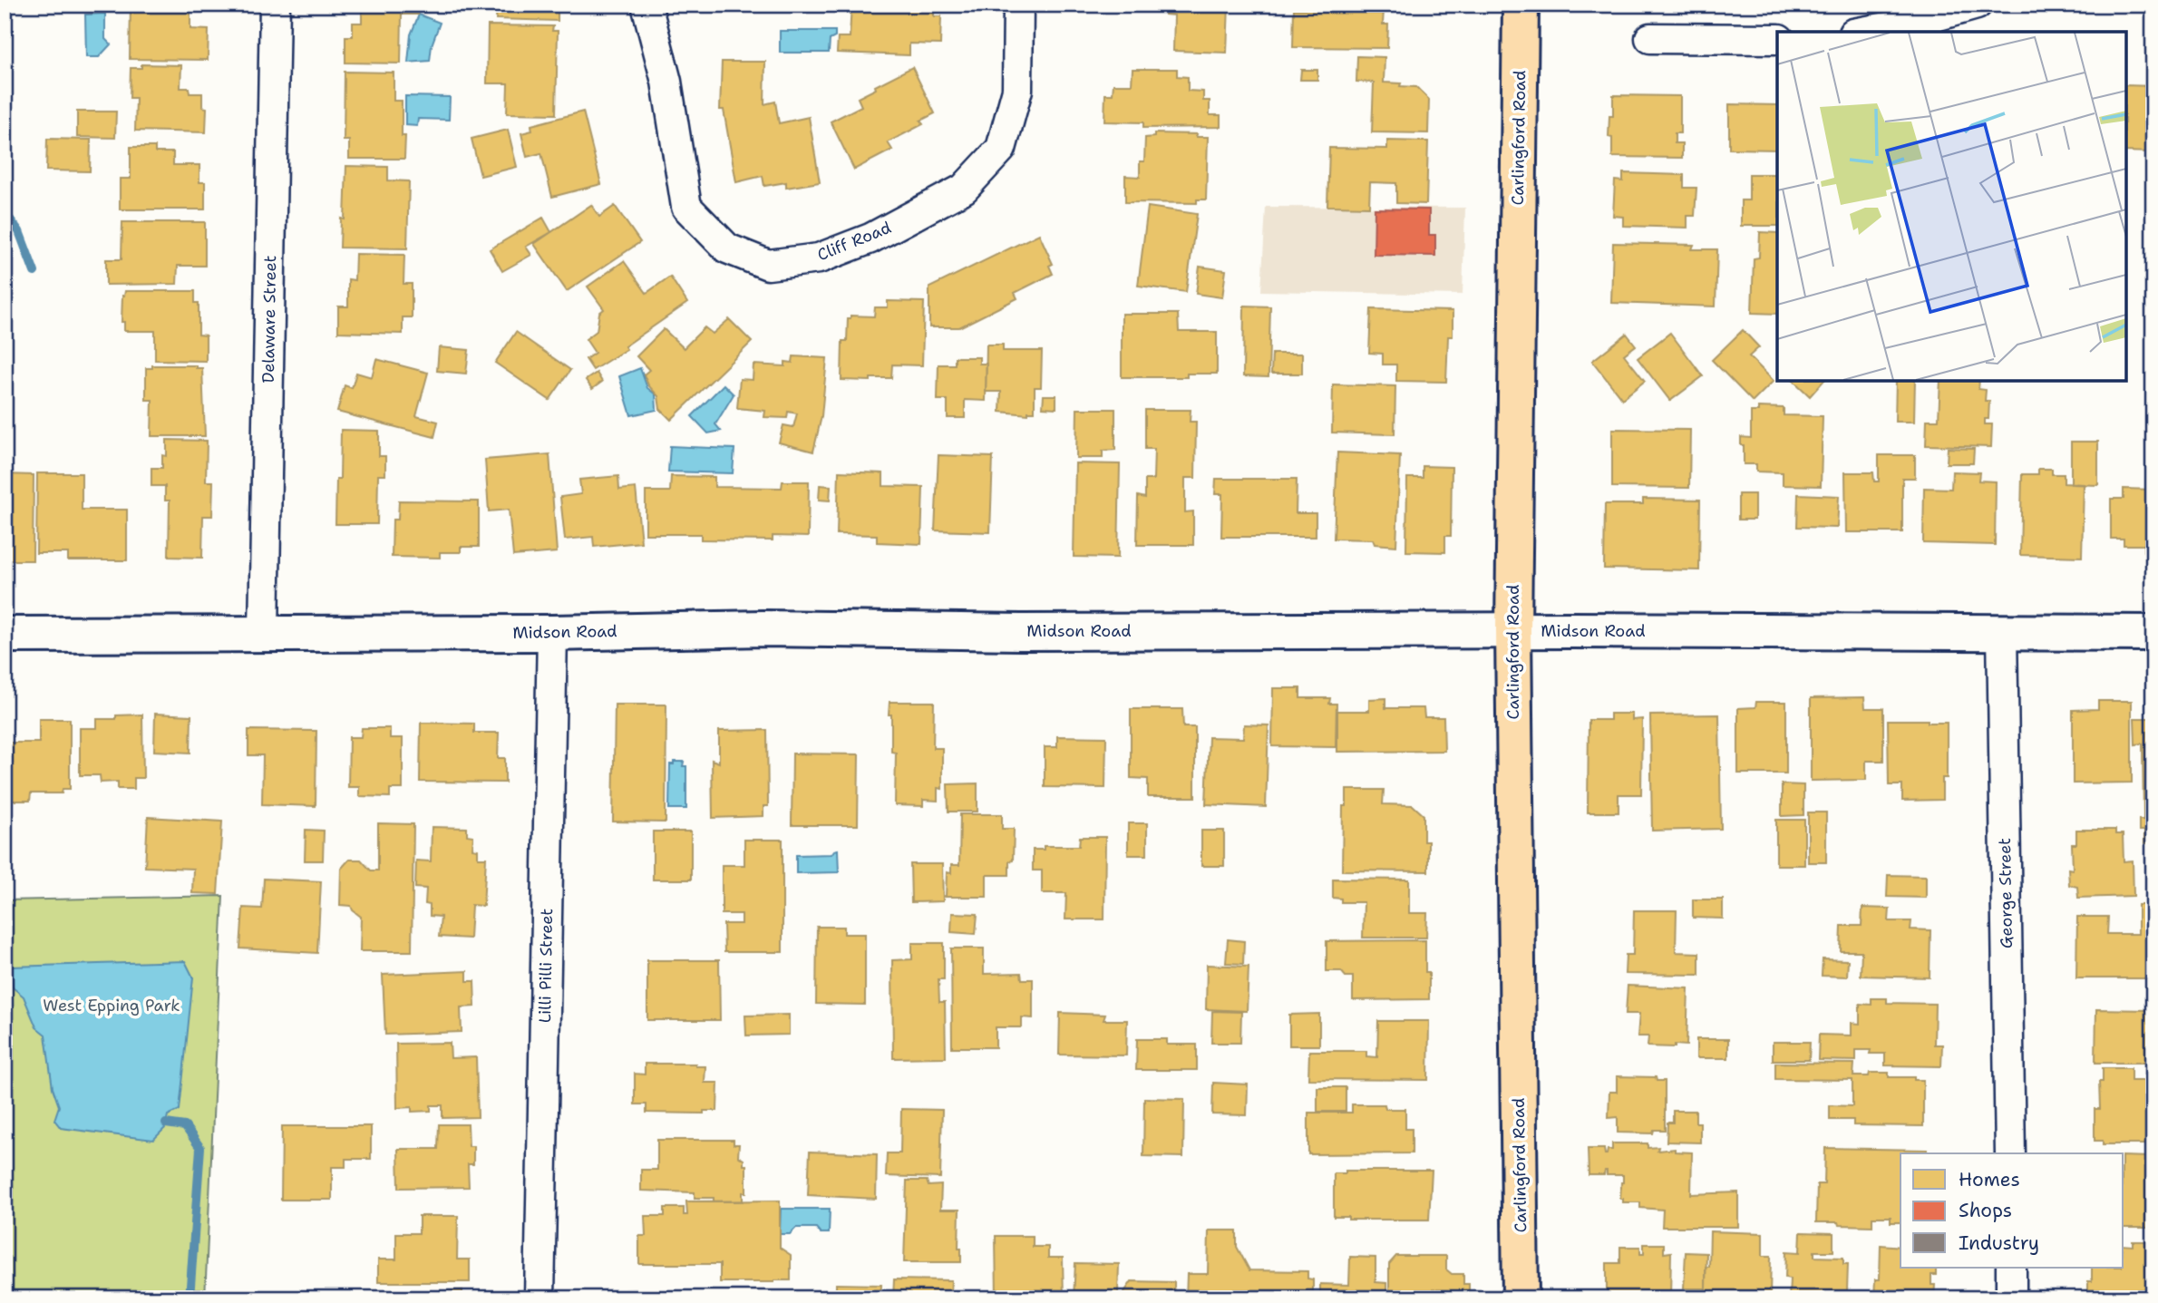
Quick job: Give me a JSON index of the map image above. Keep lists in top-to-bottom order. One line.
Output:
{"streets":{"main road":["Carlingford Road"],"street":["Cliff Road","Delaware Street","Midson Road","George Street","Lilli Pilli Street"]},"crossings":[["Carlingford Road","Midson Road"],["Delaware Street","Midson Road"],["Midson Road","George Street"],["Midson Road","Lilli Pilli Street"]],"parks":["West Epping Park"],"legend":["Homes","Shops","Industry"]}
